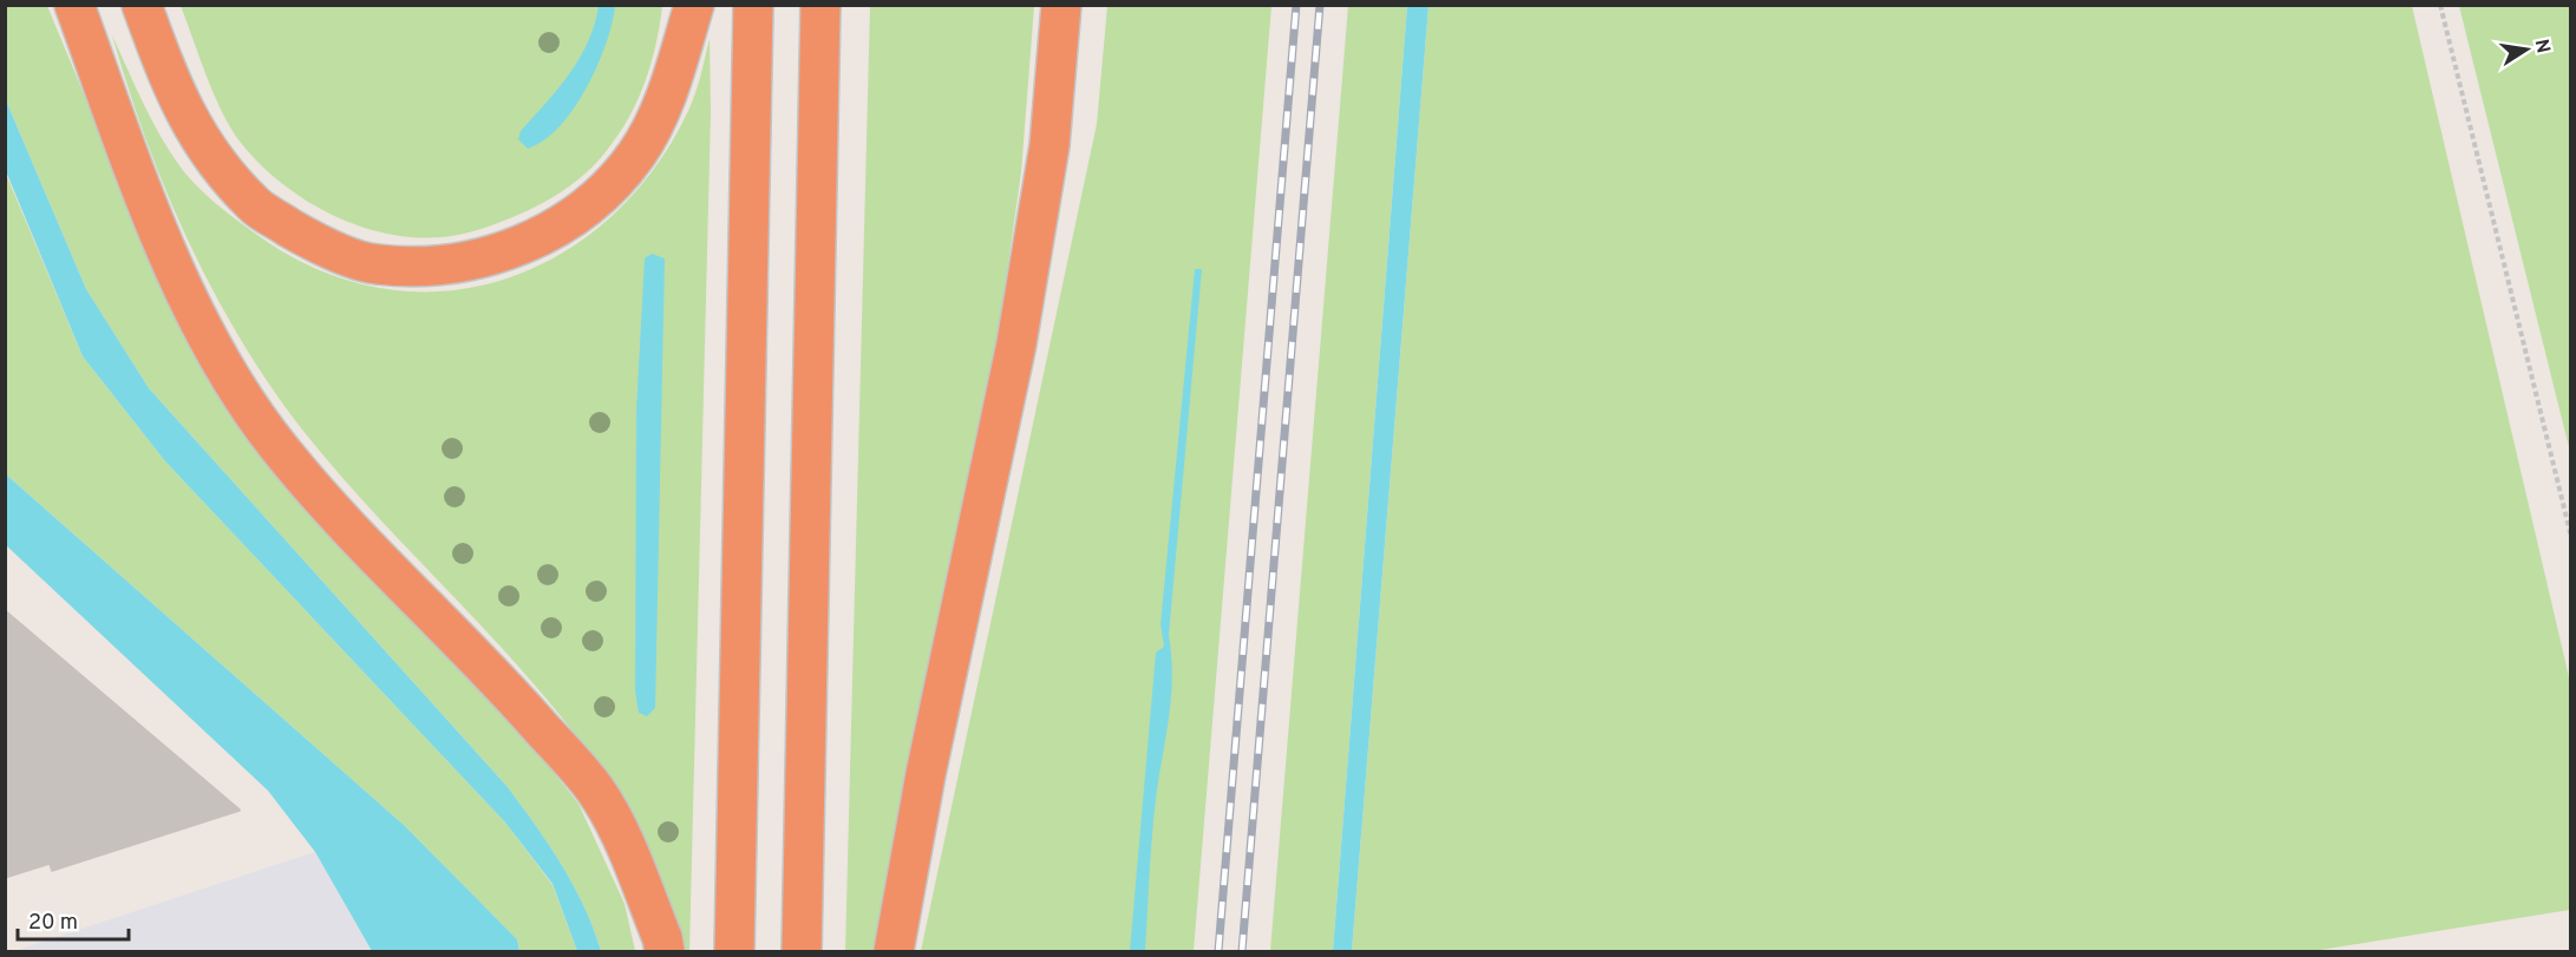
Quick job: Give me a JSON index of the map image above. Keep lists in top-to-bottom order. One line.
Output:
{"scale_bar":"20 m","north":"right"}
